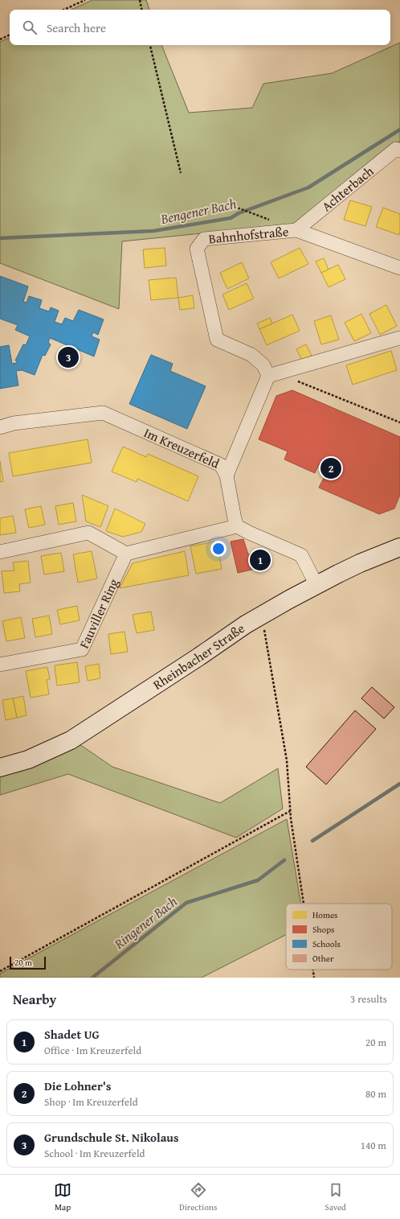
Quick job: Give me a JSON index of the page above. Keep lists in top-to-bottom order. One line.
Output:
{"streets":{"main road":["Rheinbacher Straße"],"street":["Achterbach","Bahnhofstraße","Im Kreuzerfeld","Fauviller Ring"]},"crossings":[["Achterbach","Bahnhofstraße"]],"water":["Bengener Bach","Ringener Bach"],"legend":["Homes","Shops","Schools","Other"],"scale_bar":"20 m","page":{"search":"Search here","pins":["3","2","1"],"scale":"20 m","heading":["Nearby","3 results"],"list":[{"mark":"1","name":"Shadet UG","note":"Office · Im Kreuzerfeld","value":"20 m"},{"mark":"2","name":"Die Lohner's","note":"Shop · Im Kreuzerfeld","value":"80 m"},{"mark":"3","name":"Grundschule St. Nikolaus","note":"School · Im Kreuzerfeld","value":"140 m"}],"nav":["Map","Directions","Saved"]}}
